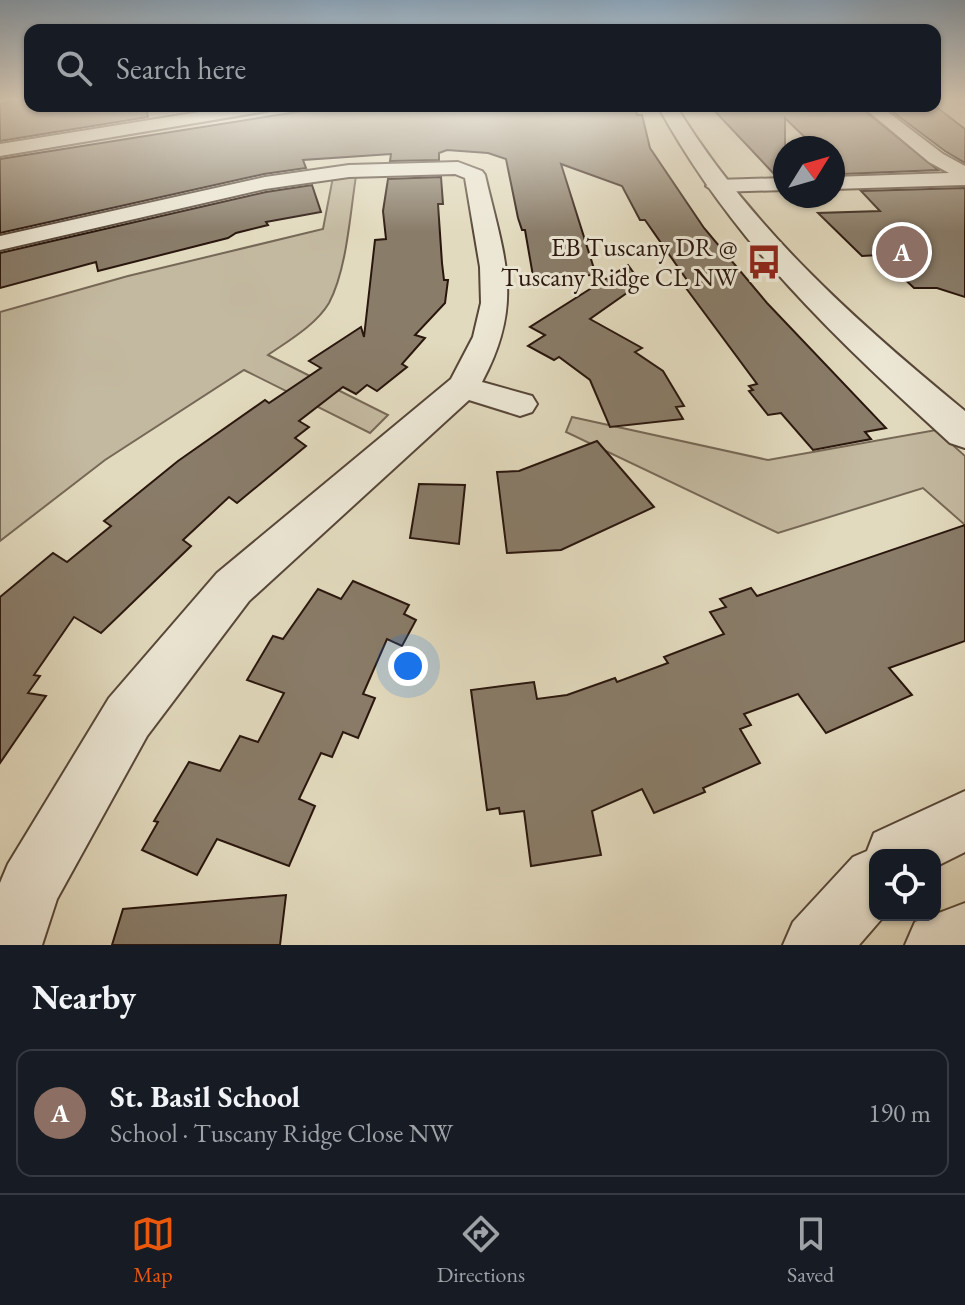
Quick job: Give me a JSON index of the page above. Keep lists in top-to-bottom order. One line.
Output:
{"places":{"bus stop":["EB Tuscany DR @ Tuscany Ridge CL NW"]},"north":"top right","page":{"search":"Search here","pins":"A","heading":"Nearby","list":[{"mark":"A","name":"St. Basil School","note":"School · Tuscany Ridge Close NW","value":"190 m"}],"nav":["Map","Directions","Saved"]}}
